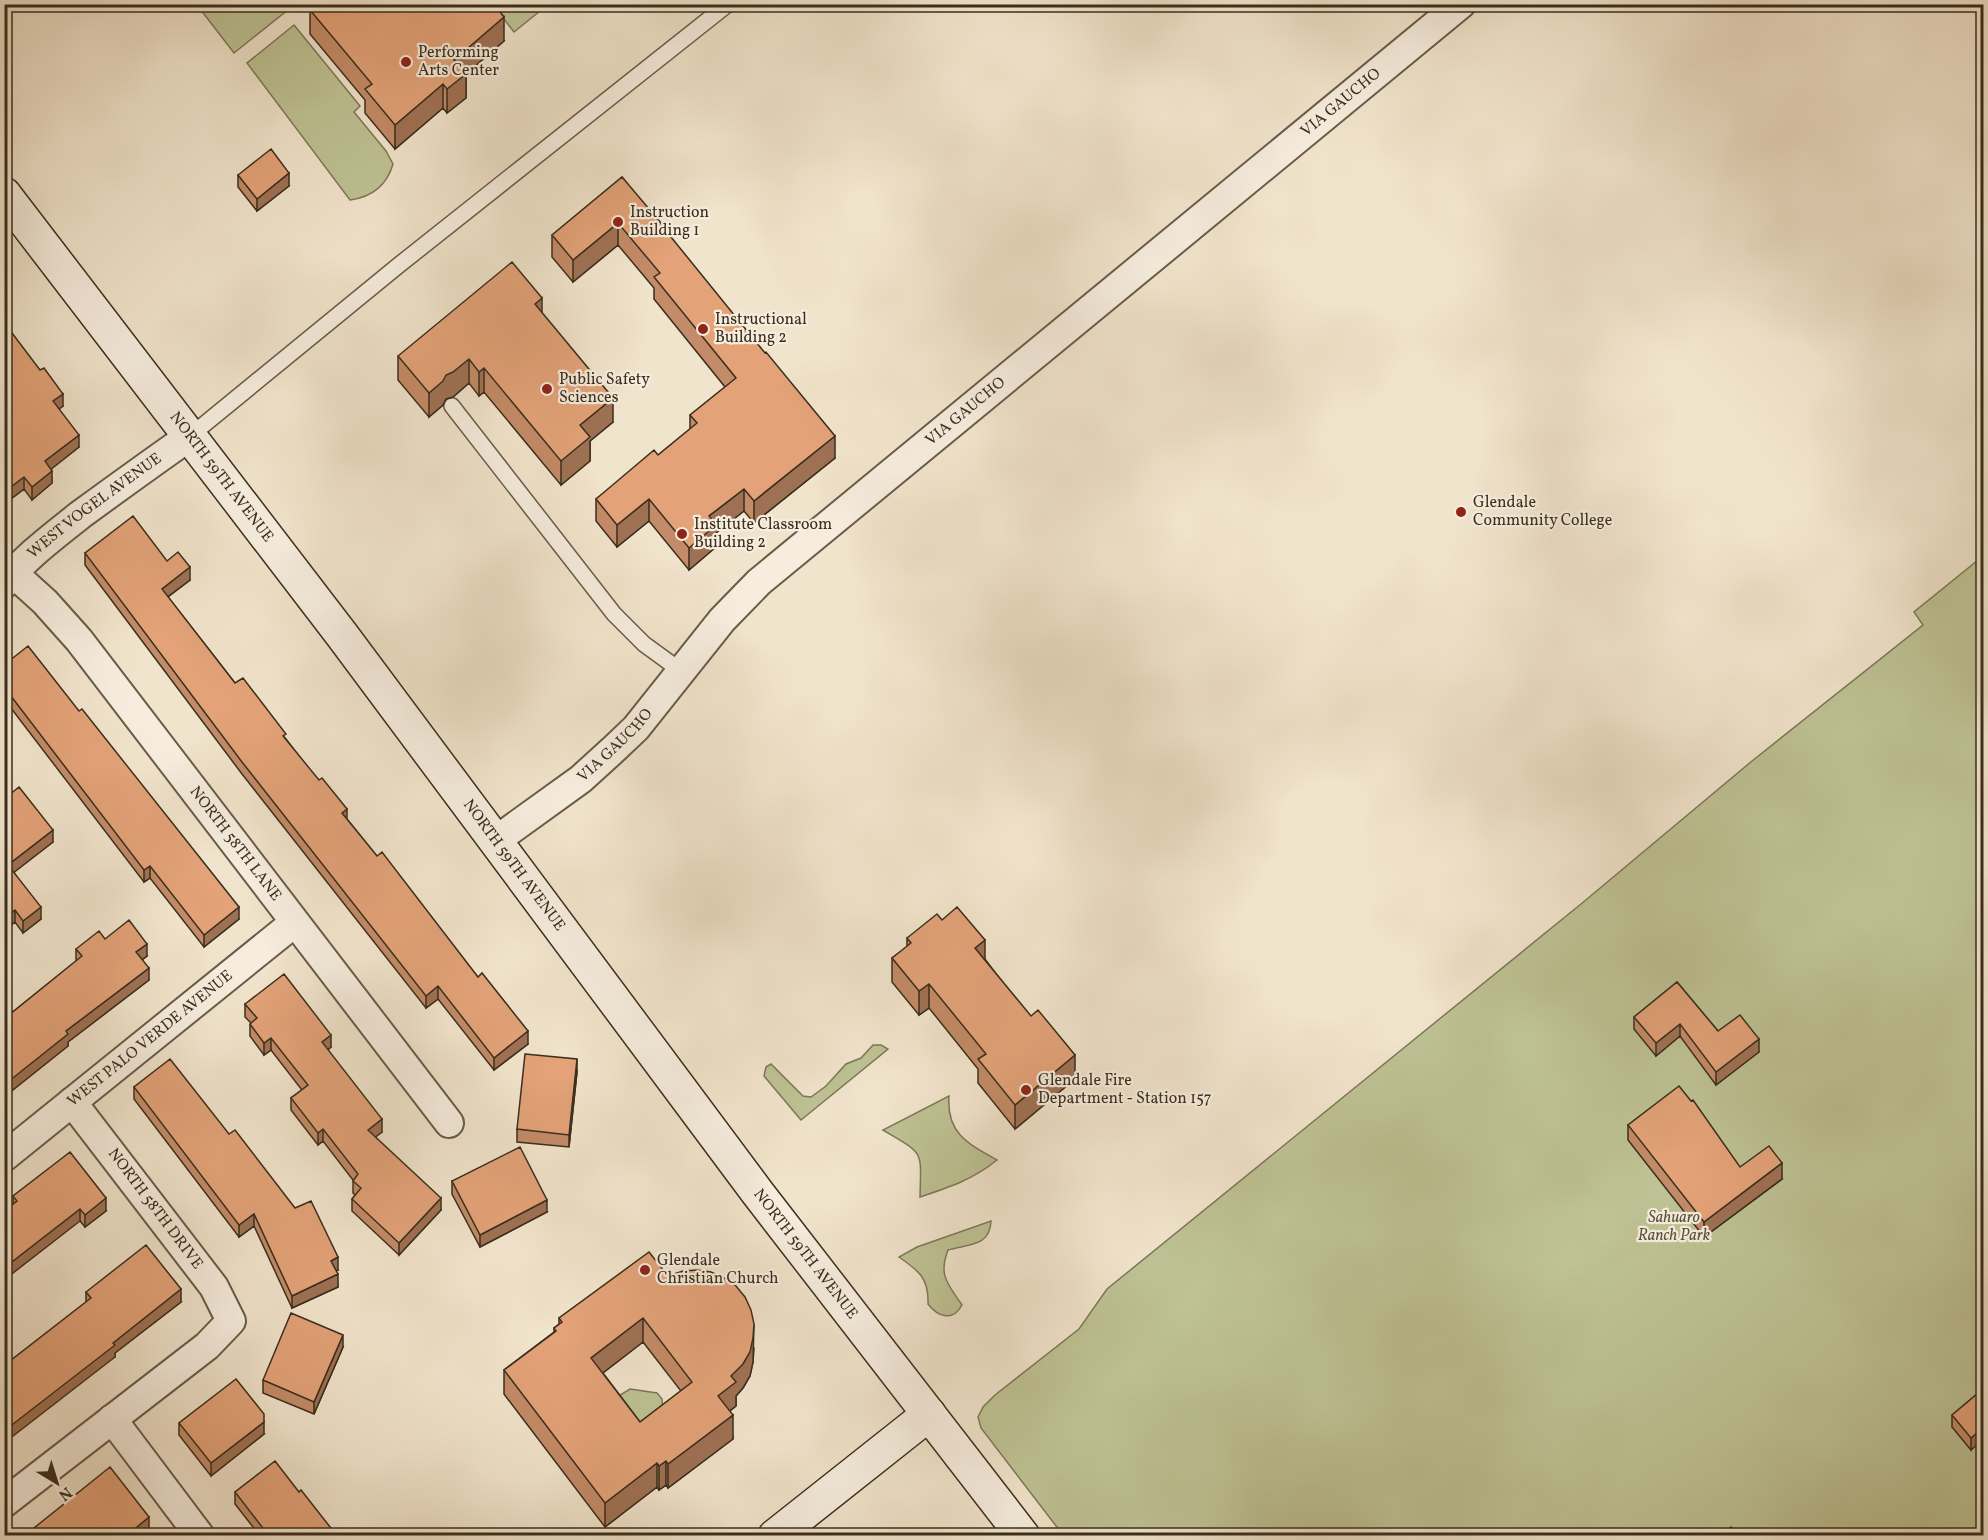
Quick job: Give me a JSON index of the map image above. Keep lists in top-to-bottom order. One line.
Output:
{"streets":{"main road":["NORTH 59TH AVENUE"],"street":["VIA GAUCHO","WEST VOGEL AVENUE","NORTH 58TH LANE","WEST PALO VERDE AVENUE","NORTH 58TH DRIVE"]},"crossings":[["VIA GAUCHO","NORTH 59TH AVENUE"],["NORTH 59TH AVENUE","WEST VOGEL AVENUE"],["WEST VOGEL AVENUE","NORTH 58TH LANE"],["NORTH 58TH LANE","WEST PALO VERDE AVENUE"],["WEST PALO VERDE AVENUE","NORTH 58TH DRIVE"]],"parks":["Sahuaro Ranch Park"],"places":["Performing Arts Center","Instruction Building 1","Instructional Building 2","Public Safety Sciences","Glendale Community College","Institute Classroom Building 2","Glendale Fire Department - Station 157","Glendale Christian Church"],"north":"bottom right"}
